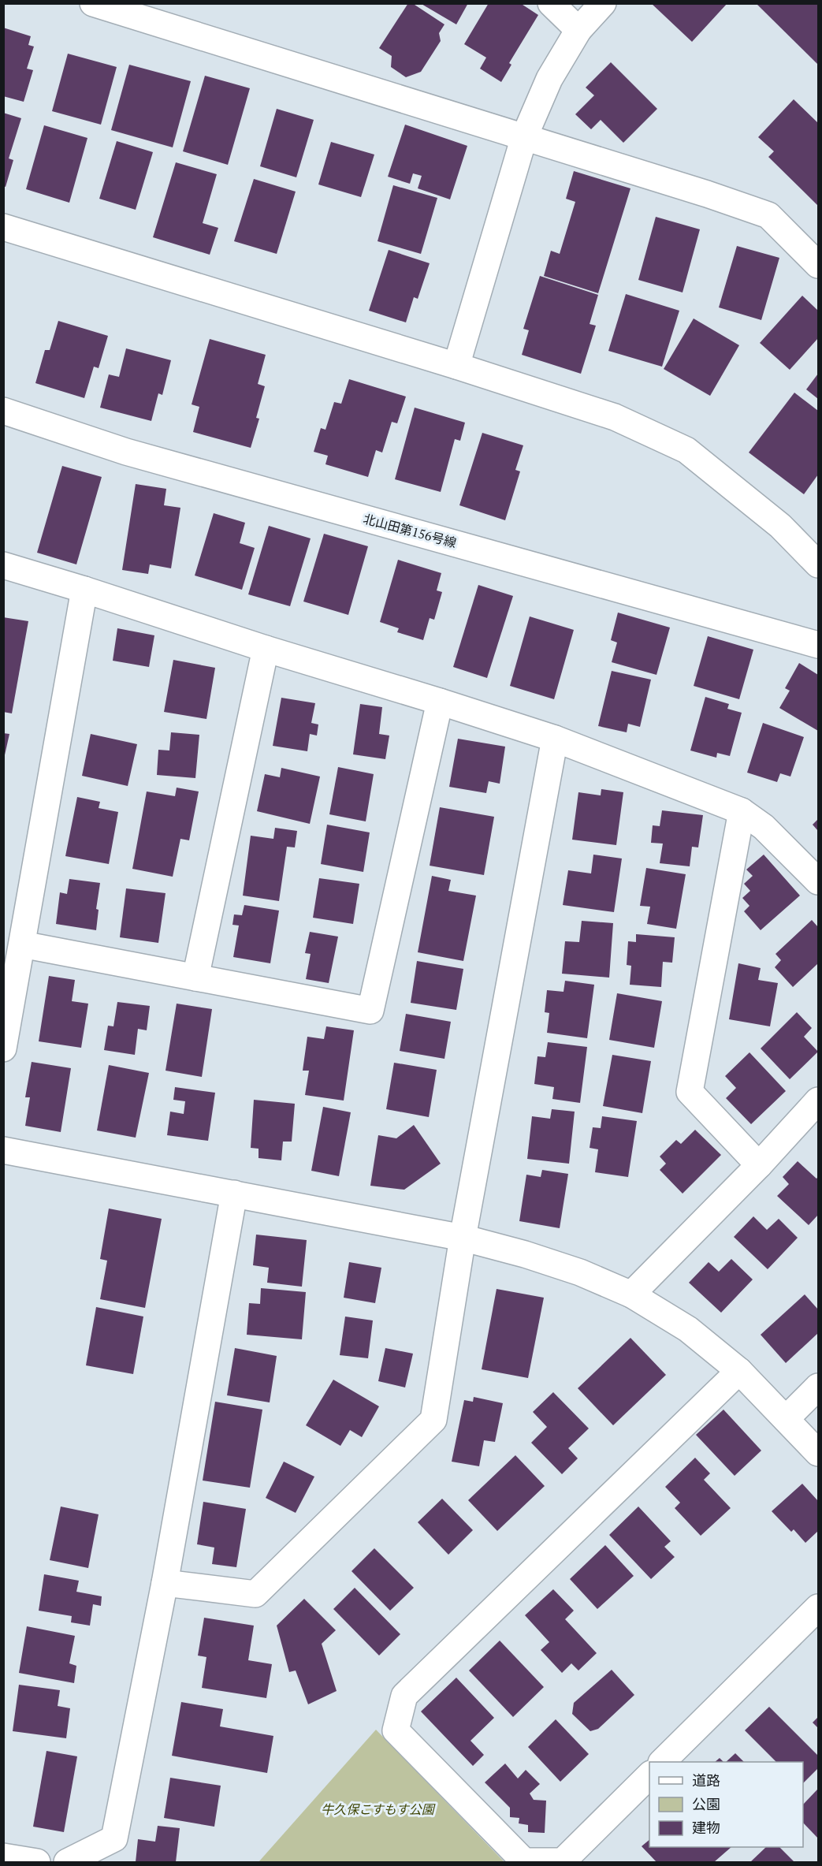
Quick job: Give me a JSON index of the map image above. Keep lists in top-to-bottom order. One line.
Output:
{"streets":{"street":["北山田第156号線"]},"parks":["牛久保こすもす公園"],"legend":["道路","公園","建物"]}
